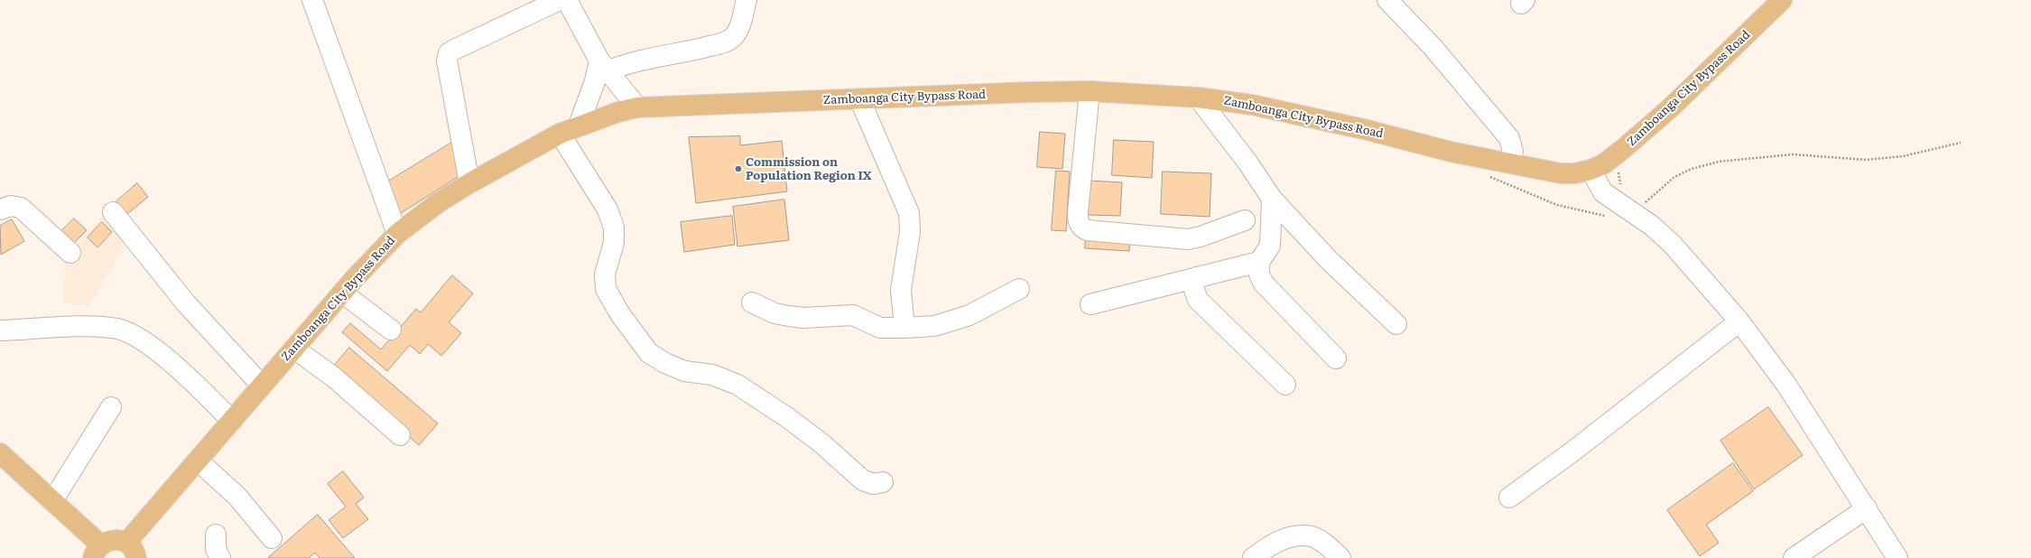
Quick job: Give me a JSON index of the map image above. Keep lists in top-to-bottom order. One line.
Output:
{"streets":{"main road":["Zamboanga City Bypass Road"]},"places":["Commission on Population Region IX"]}
